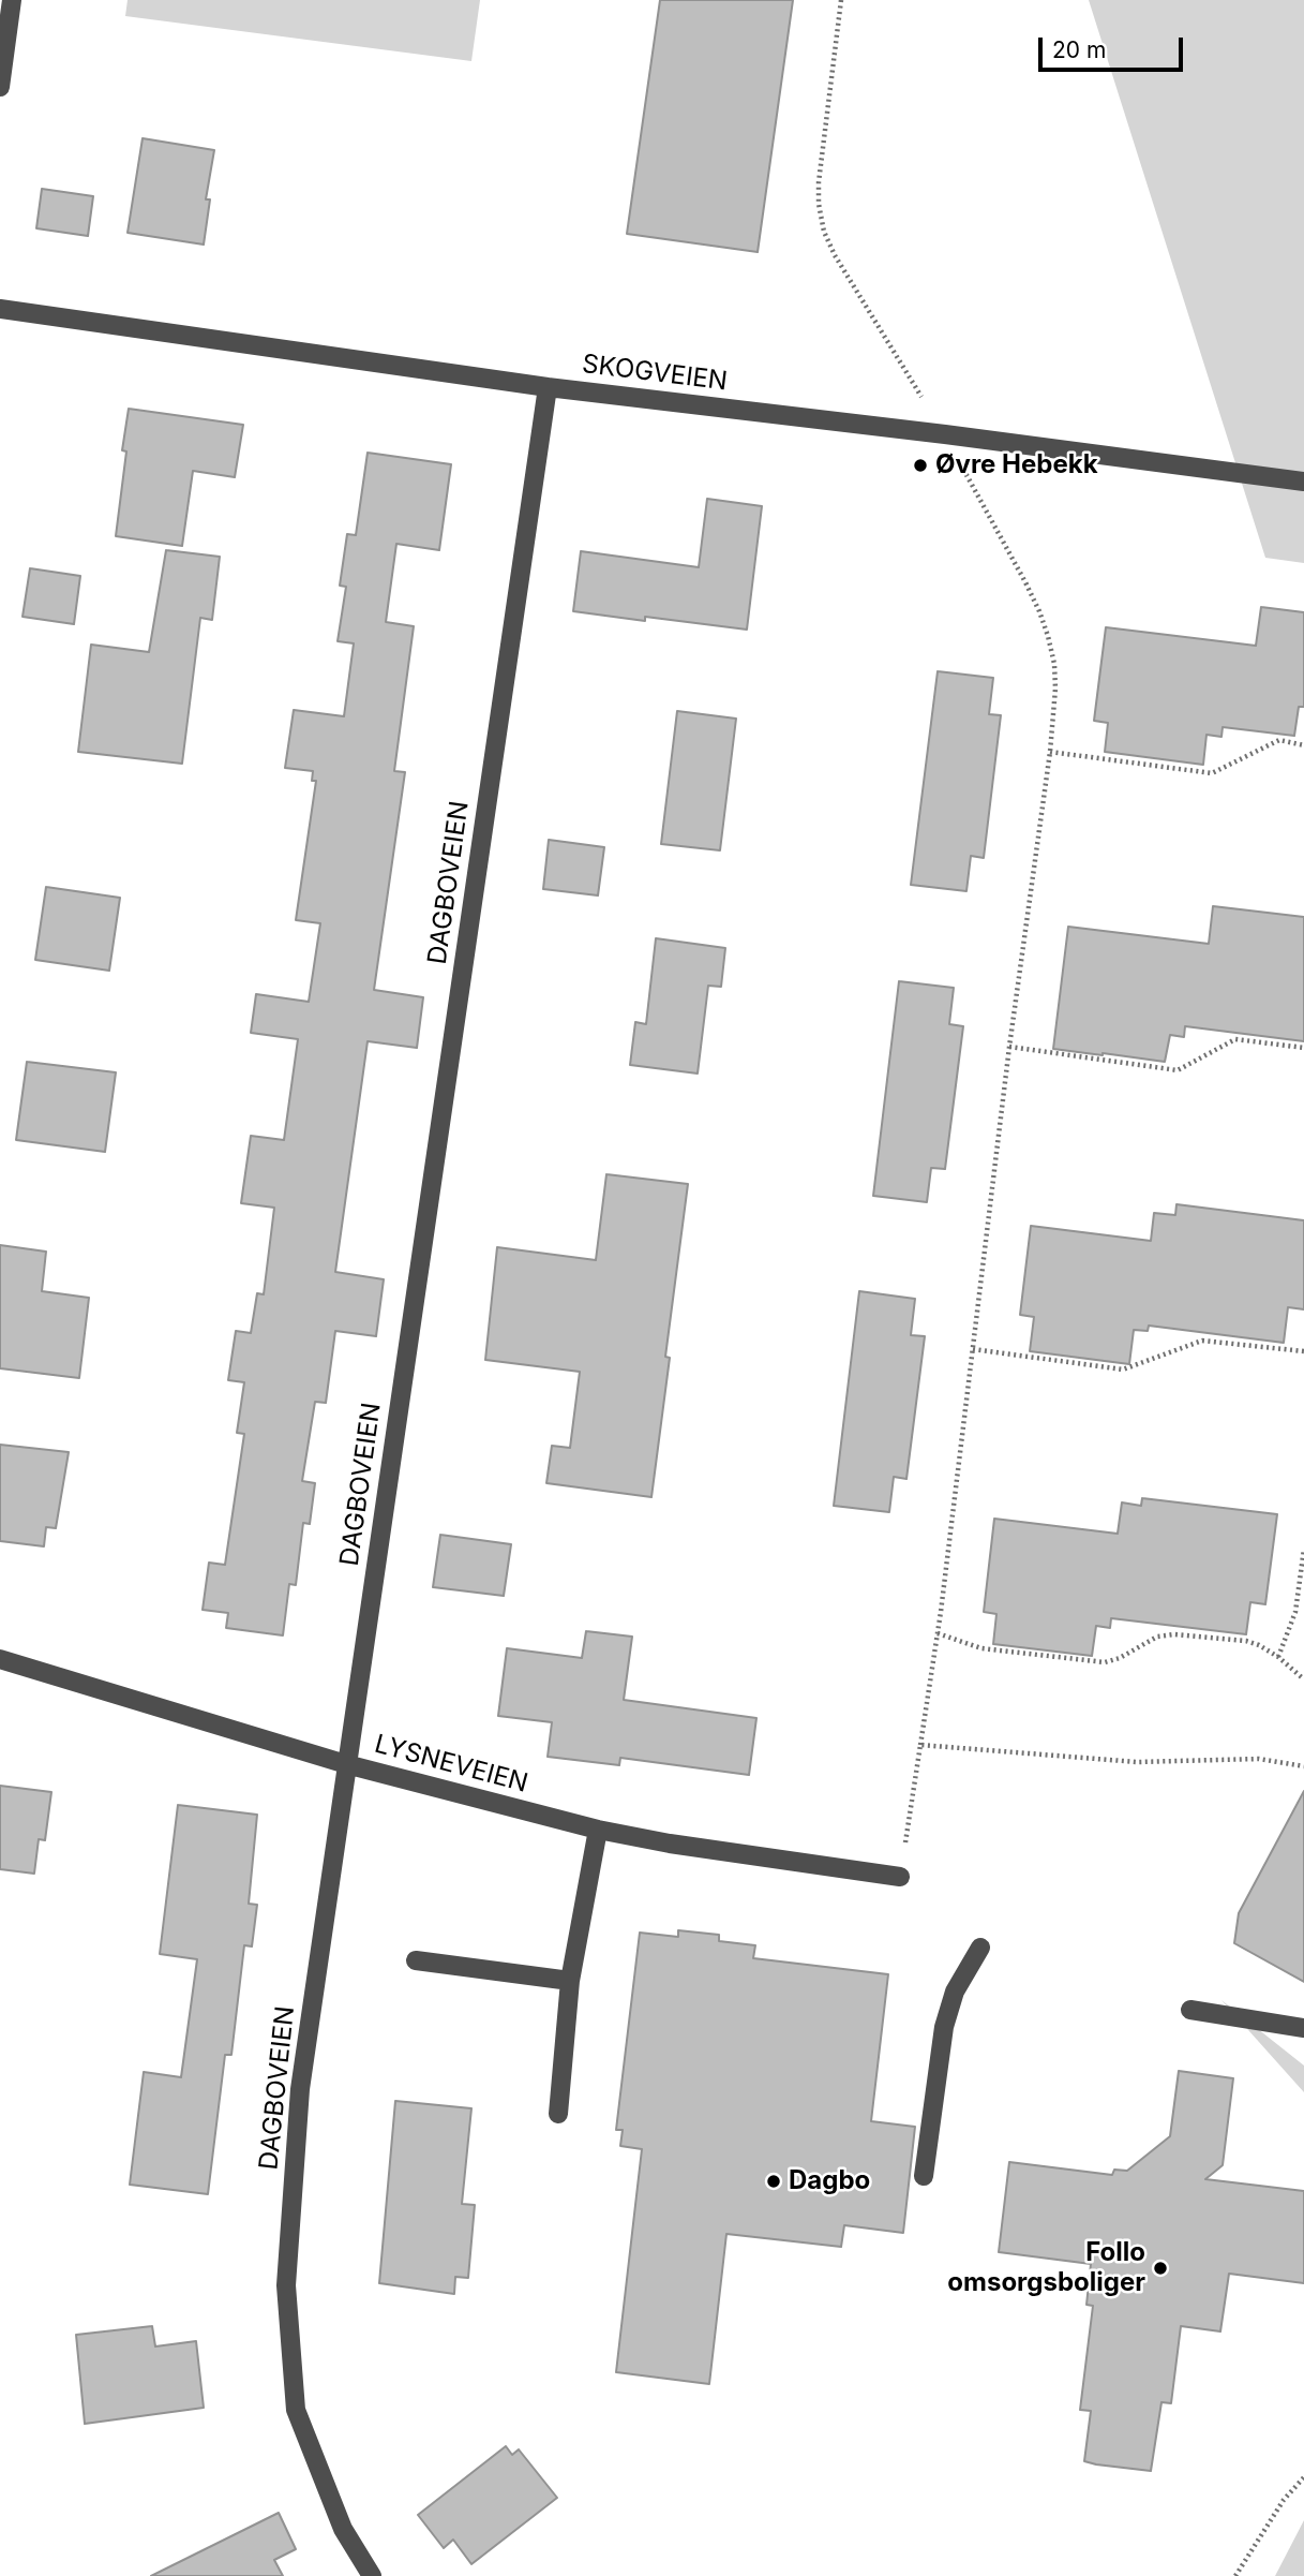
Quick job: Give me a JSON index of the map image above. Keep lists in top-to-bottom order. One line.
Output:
{"streets":{"street":["SKOGVEIEN","DAGBOVEIEN","LYSNEVEIEN"]},"crossings":[["SKOGVEIEN","DAGBOVEIEN"],["DAGBOVEIEN","LYSNEVEIEN"]],"places":["Øvre Hebekk","Dagbo","Follo omsorgsboliger"],"scale_bar":"20 m"}
